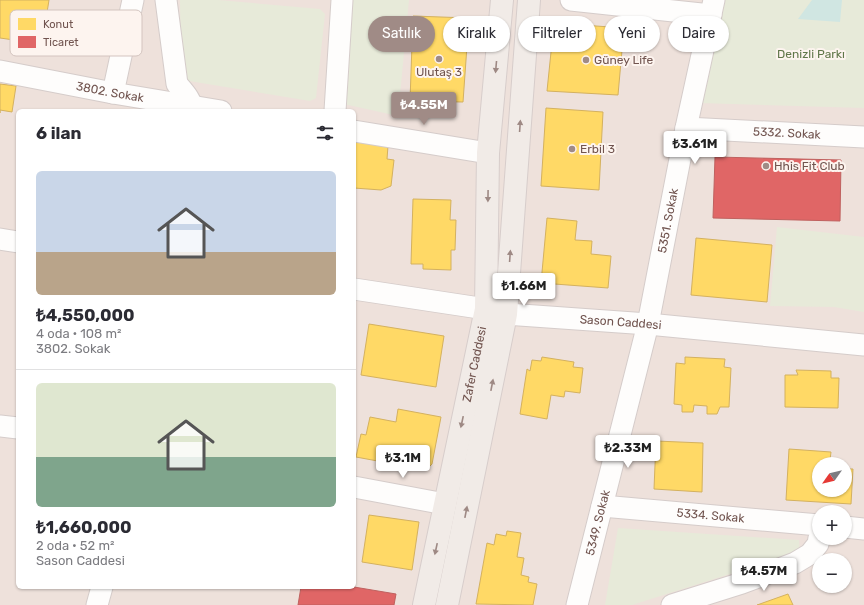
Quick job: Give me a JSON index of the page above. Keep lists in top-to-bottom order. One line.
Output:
{"streets":{"main road":["Zafer Caddesi"],"street":["3802. Sokak","5332. Sokak","5351. Sokak","Sason Caddesi","5334. Sokak","5349. Sokak"]},"crossings":[["5332. Sokak","5351. Sokak"],["5351. Sokak","Sason Caddesi"],["5351. Sokak","5349. Sokak"],["Sason Caddesi","Zafer Caddesi"],["Sason Caddesi","5349. Sokak"],["5334. Sokak","5349. Sokak"]],"parks":["Denizli Parkı"],"places":["Ulutaş 3","Güney Life","Erbil 3","Hhis Fit Club"],"legend":["Konut","Ticaret"],"north":"bottom left","page":{"chip":["Satılık","Kiralık","Filtreler","Yeni","Daire"],"price":["₺4.55M","₺3.61M","₺1.66M","₺2.33M","₺3.1M","₺4.57M"],"heading":"6 ilan","list":[{"name":"₺4,550,000","note":"4 oda · 108 m² · 3802. Sokak"},{"name":"₺1,660,000","note":"2 oda · 52 m² · Sason Caddesi"}],"map_buttons":["+","−"]}}
